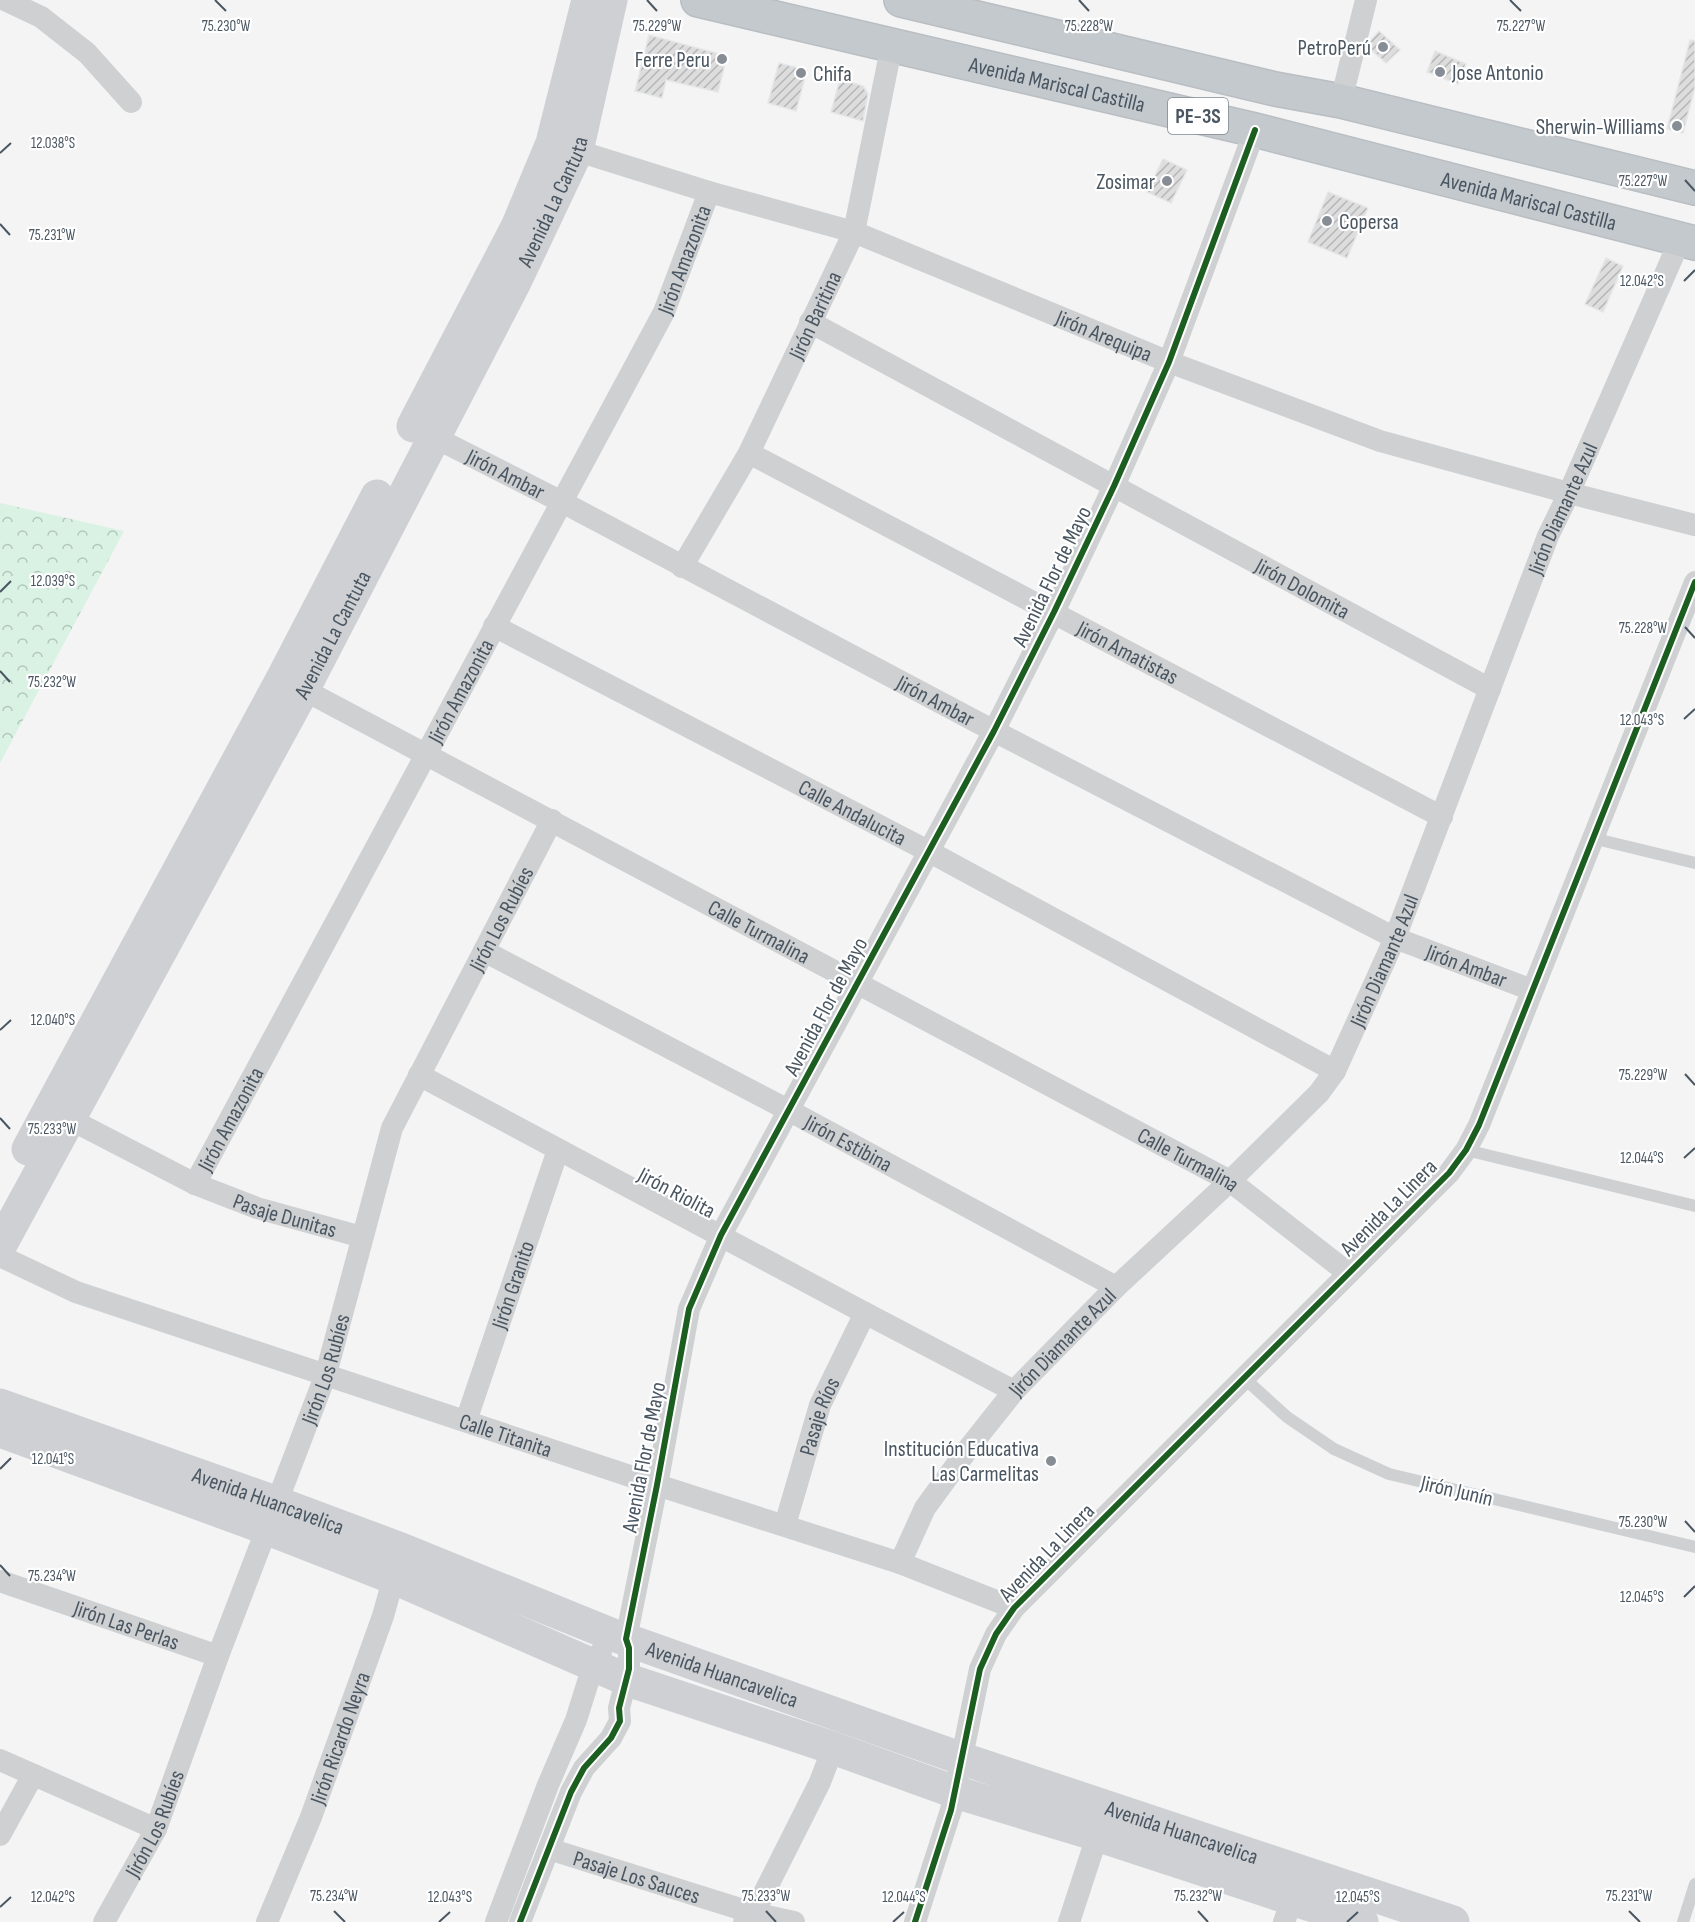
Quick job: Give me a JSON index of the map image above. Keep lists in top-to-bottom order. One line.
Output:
{"streets":{"highway":["Avenida Mariscal Castilla","PE-3S"],"main road":["Avenida La Cantuta","Avenida Huancavelica"],"street":["Jirón Amazonita","Jirón Baritina","Jirón Arequipa","Jirón Ambar","Jirón Diamante Azul","Avenida Flor de Mayo","Jirón Dolomita","Jirón Amatistas","Calle Andalucita","Jirón Los Rubíes","Calle Turmalina","Jirón Estibina","Jirón Riolita","Avenida La Linera","Pasaje Dunitas","Jirón Granito","Pasaje Ríos","Calle Titanita","Jirón Las Perlas","Jirón Ricardo Neyra","Pasaje Los Sauces"],"lane":["Jirón Junín"]},"crossings":[["Avenida Mariscal Castilla","Jirón Baritina"],["Avenida Mariscal Castilla","Jirón Diamante Azul"],["Avenida Mariscal Castilla","Avenida Flor de Mayo"],["Avenida La Cantuta","Jirón Arequipa"],["Avenida La Cantuta","Jirón Ambar"],["Avenida La Cantuta","Calle Turmalina"],["Avenida La Cantuta","Pasaje Dunitas"],["Jirón Amazonita","Jirón Arequipa"],["Jirón Amazonita","Jirón Ambar"],["Jirón Amazonita","Calle Andalucita"],["Jirón Amazonita","Calle Turmalina"],["Jirón Amazonita","Pasaje Dunitas"],["Jirón Baritina","Jirón Arequipa"],["Jirón Baritina","Jirón Ambar"],["Jirón Baritina","Jirón Dolomita"],["Jirón Baritina","Jirón Amatistas"],["Jirón Arequipa","Jirón Diamante Azul"],["Jirón Arequipa","Avenida Flor de Mayo"],["Jirón Ambar","Jirón Diamante Azul"],["Jirón Ambar","Avenida Flor de Mayo"],["Jirón Ambar","Avenida La Linera"],["Jirón Diamante Azul","Jirón Dolomita"],["Jirón Diamante Azul","Jirón Amatistas"],["Jirón Diamante Azul","Calle Andalucita"],["Jirón Diamante Azul","Calle Turmalina"],["Jirón Diamante Azul","Jirón Estibina"],["Jirón Diamante Azul","Jirón Riolita"],["Jirón Diamante Azul","Calle Titanita"],["Avenida Flor de Mayo","Jirón Dolomita"],["Avenida Flor de Mayo","Jirón Amatistas"],["Avenida Flor de Mayo","Calle Andalucita"],["Avenida Flor de Mayo","Calle Turmalina"],["Avenida Flor de Mayo","Jirón Estibina"],["Avenida Flor de Mayo","Jirón Riolita"],["Avenida Flor de Mayo","Calle Titanita"],["Avenida Flor de Mayo","Avenida Huancavelica"],["Avenida Flor de Mayo","Pasaje Los Sauces"],["Jirón Los Rubíes","Calle Turmalina"],["Jirón Los Rubíes","Jirón Estibina"],["Jirón Los Rubíes","Jirón Riolita"],["Jirón Los Rubíes","Pasaje Dunitas"],["Jirón Los Rubíes","Calle Titanita"],["Jirón Los Rubíes","Avenida Huancavelica"],["Jirón Los Rubíes","Jirón Las Perlas"],["Calle Turmalina","Avenida La Linera"],["Jirón Riolita","Jirón Granito"],["Jirón Riolita","Pasaje Ríos"],["Avenida La Linera","Calle Titanita"],["Avenida La Linera","Jirón Junín"],["Avenida La Linera","Avenida Huancavelica"],["Jirón Granito","Calle Titanita"],["Pasaje Ríos","Calle Titanita"],["Avenida Huancavelica","Jirón Ricardo Neyra"]],"places":["PetroPerú","Ferre Peru","Jose Antonio","Chifa","Sherwin-Williams","Zosimar","Copersa","Institución Educativa Las Carmelitas"],"coordinates":["75.230°W","75.229°W","75.228°W","75.227°W","12.038°S","75.231°W","12.042°S","12.039°S","75.232°W","12.043°S","12.040°S","75.233°W","12.044°S","12.041°S","75.234°W","12.045°S"]}
